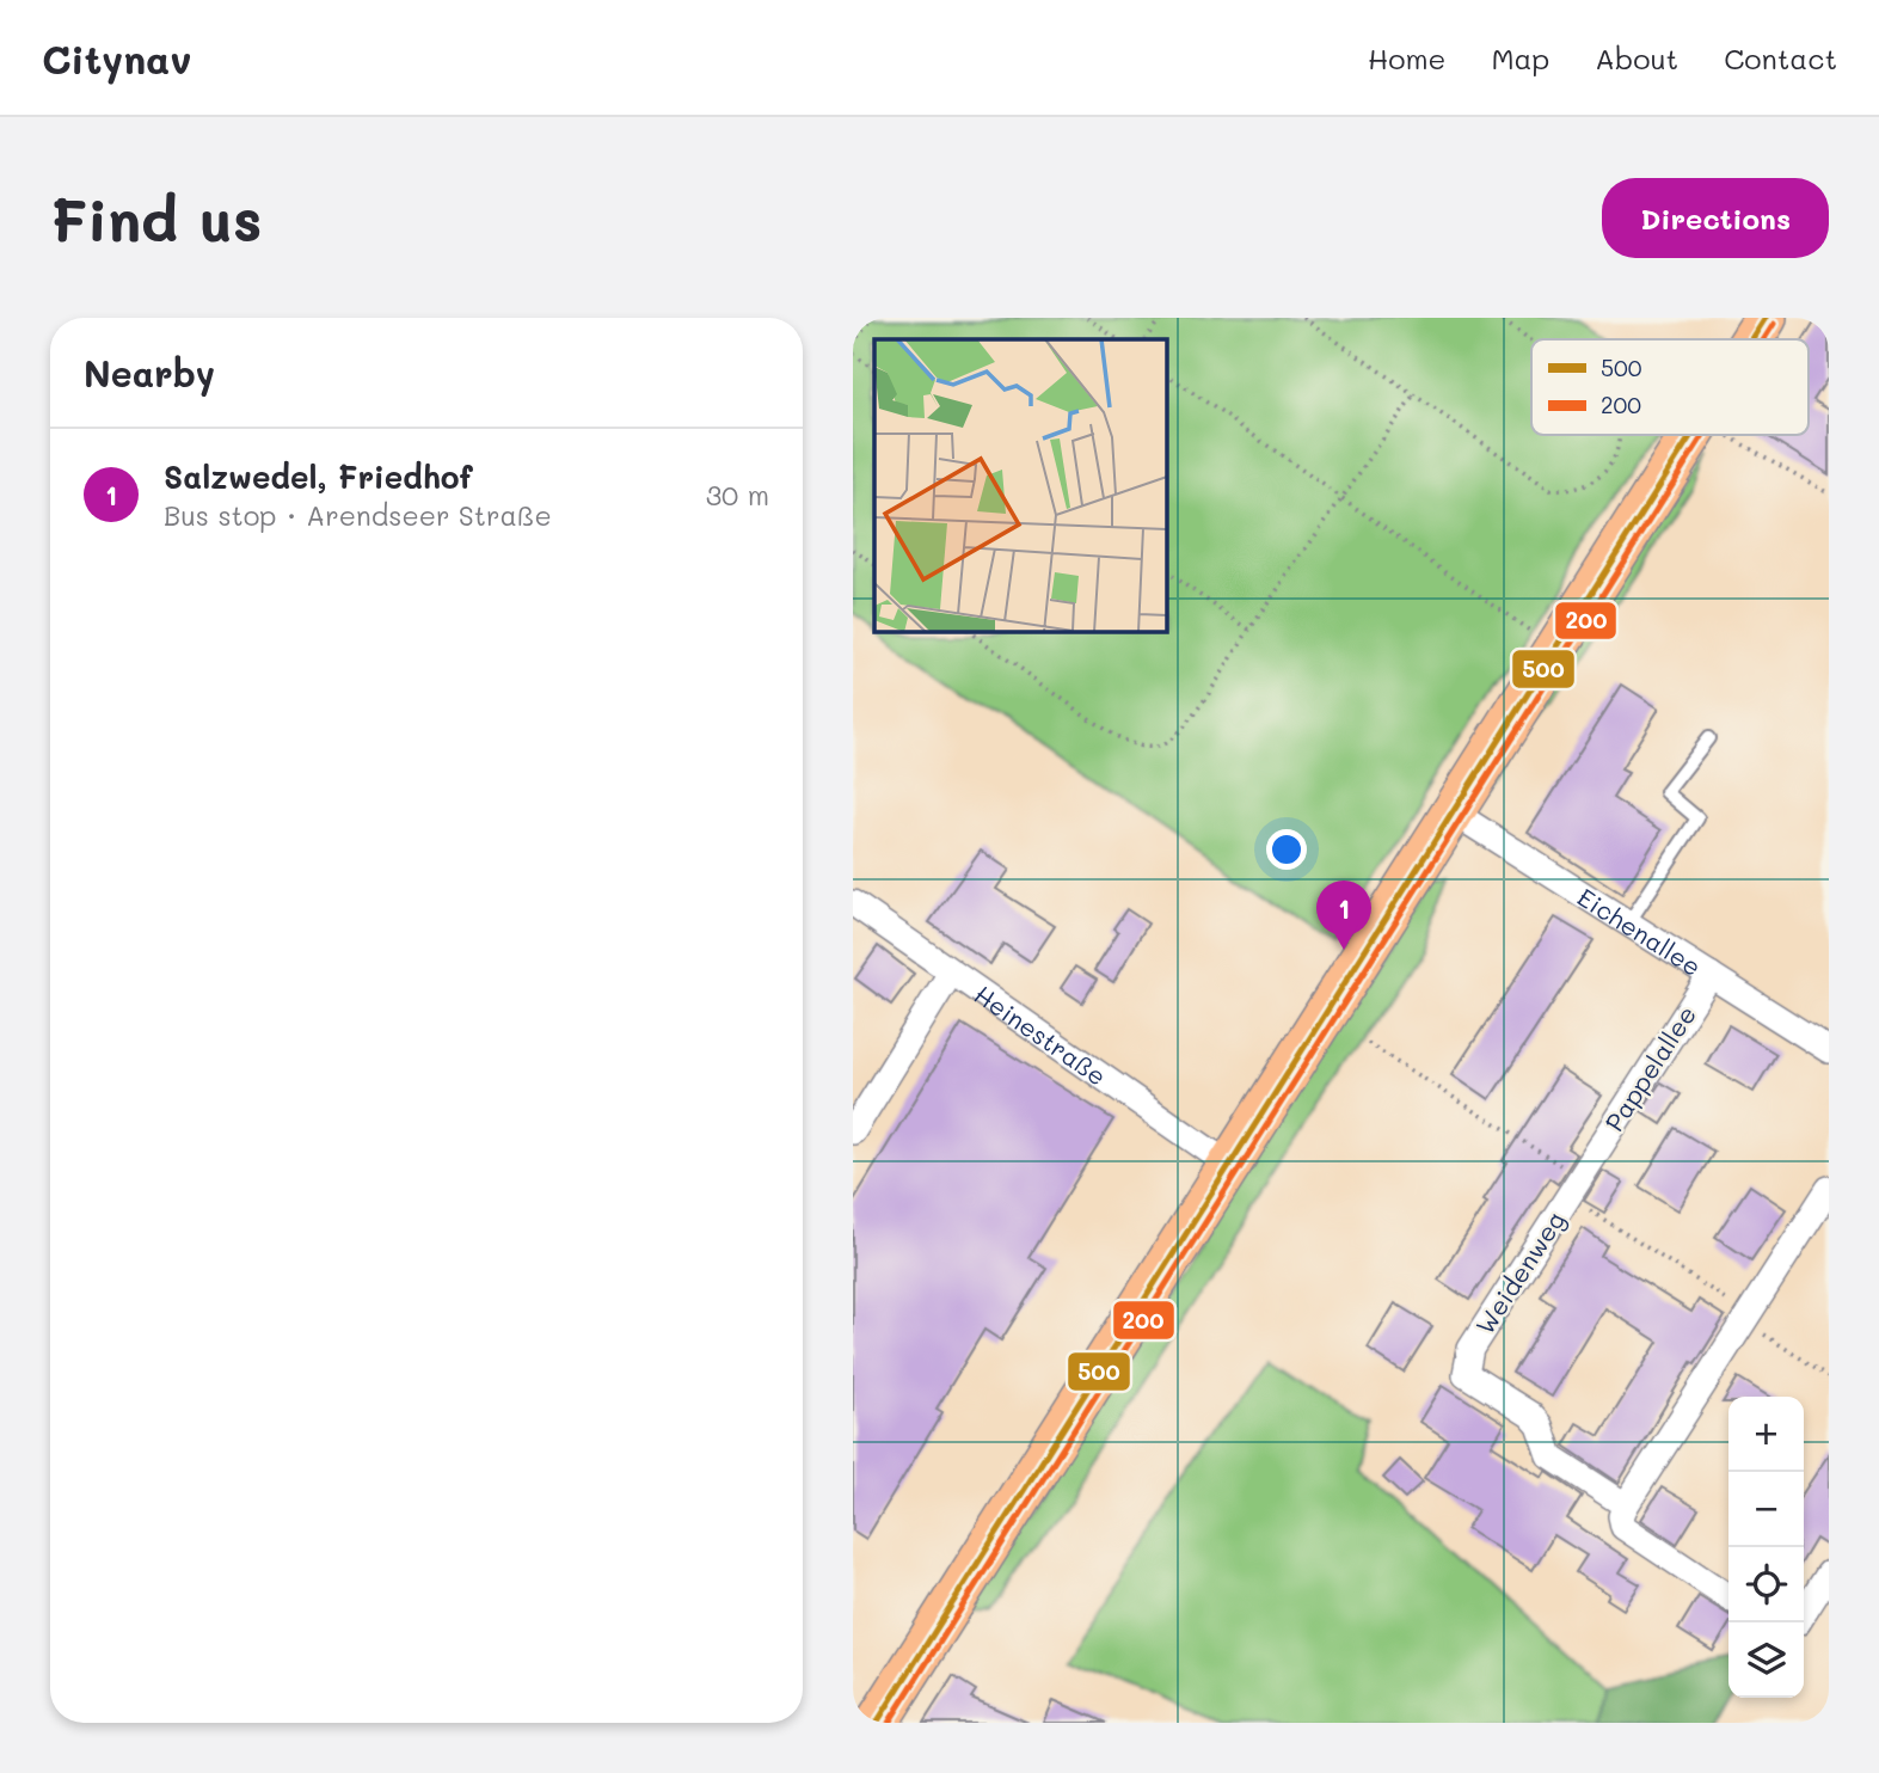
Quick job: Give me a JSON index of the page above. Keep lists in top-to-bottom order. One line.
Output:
{"streets":{"street":["Eichenallee","Heinestraße","Pappelallee","Weidenweg"]},"crossings":[["Eichenallee","Pappelallee"],["Pappelallee","Weidenweg"]],"lines":["transit line 500","transit line 200"],"legend":["500","200"],"page":{"header":"Citynav","nav":["Home","Map","About","Contact"],"buttons":"Directions","title":"Find us","heading":"Nearby","list":[{"mark":"1","name":"Salzwedel, Friedhof","note":"Bus stop · Arendseer Straße","value":"30 m"}],"pins":"1","map_buttons":["+","−"]}}
